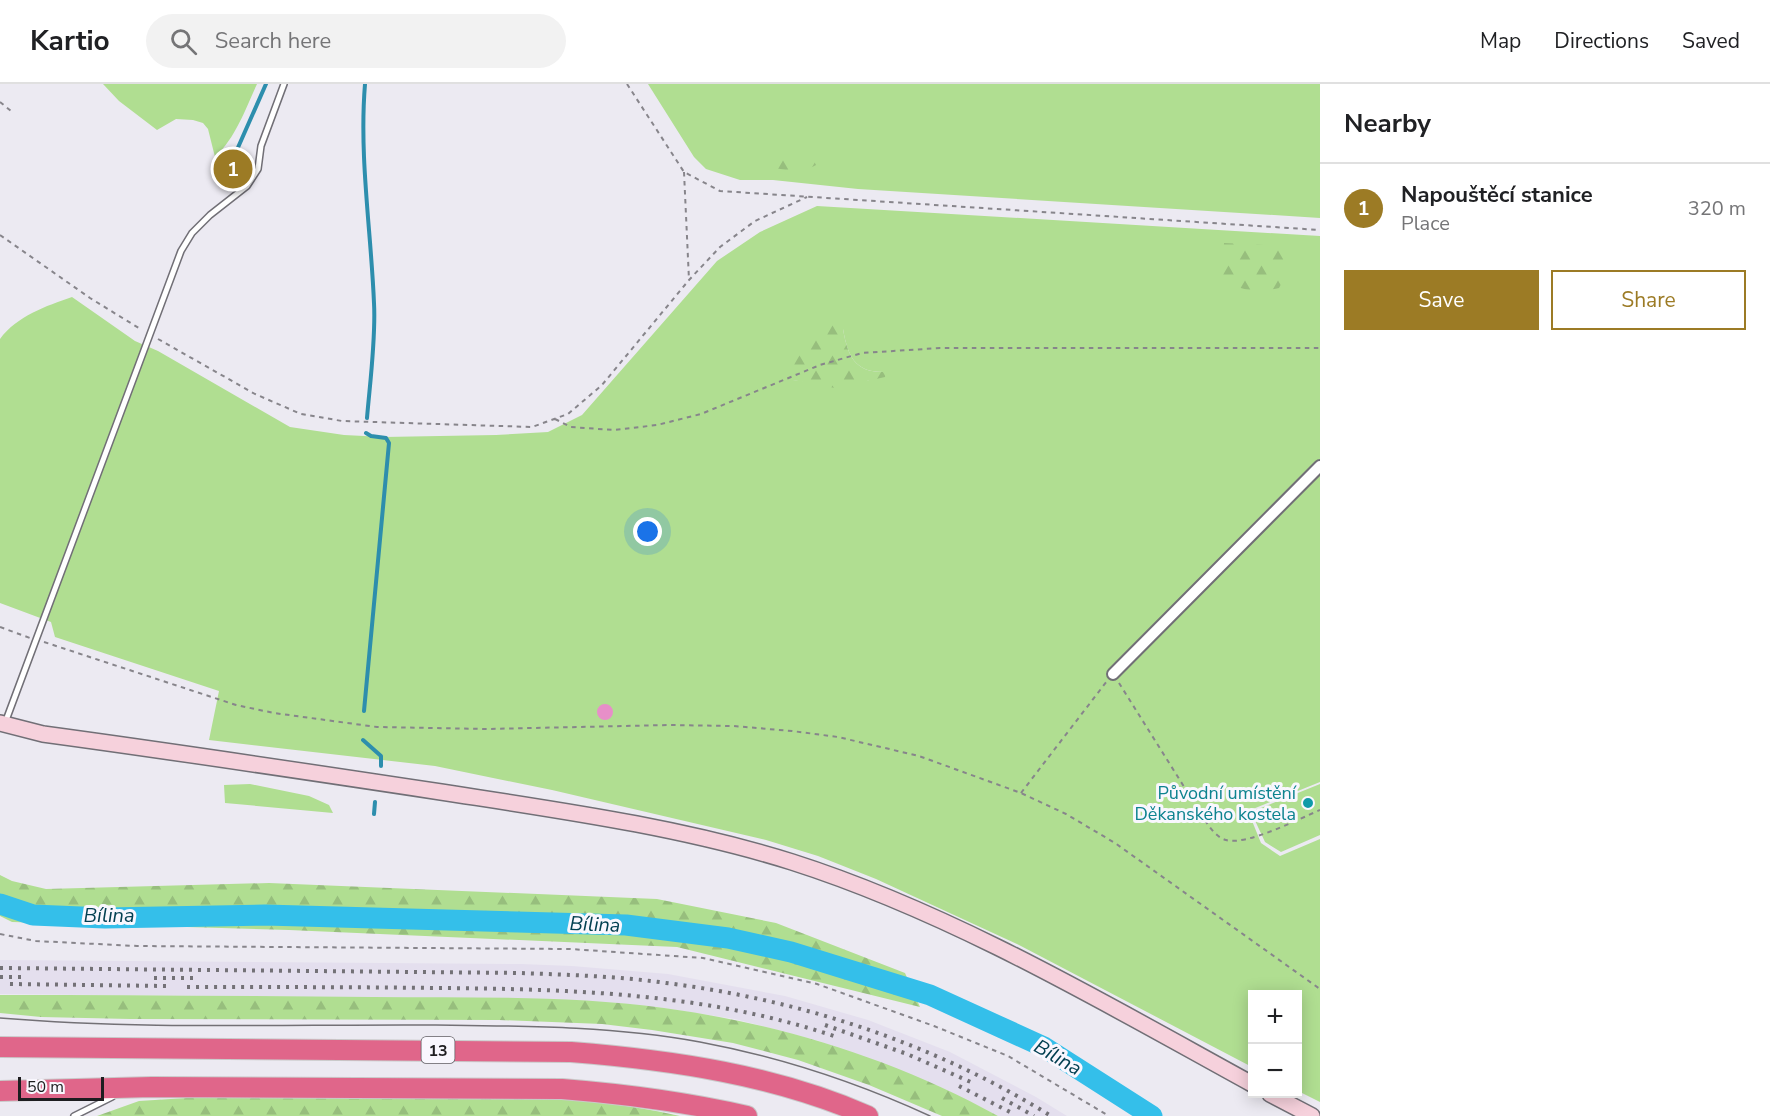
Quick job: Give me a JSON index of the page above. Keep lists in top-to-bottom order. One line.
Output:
{"streets":{"highway":["13"]},"water":["Bílina"],"places":["Původní umístění Děkanského kostela"],"scale_bar":"50 m","page":{"header":"Kartio","search":"Search here","nav":["Map","Directions","Saved"],"heading":"Nearby","pins":"1","list":[{"mark":"1","name":"Napouštěcí stanice","note":"Place","value":"320 m"}],"buttons":["Save","Share"],"map_buttons":["+","−"],"scale":"50 m"}}
